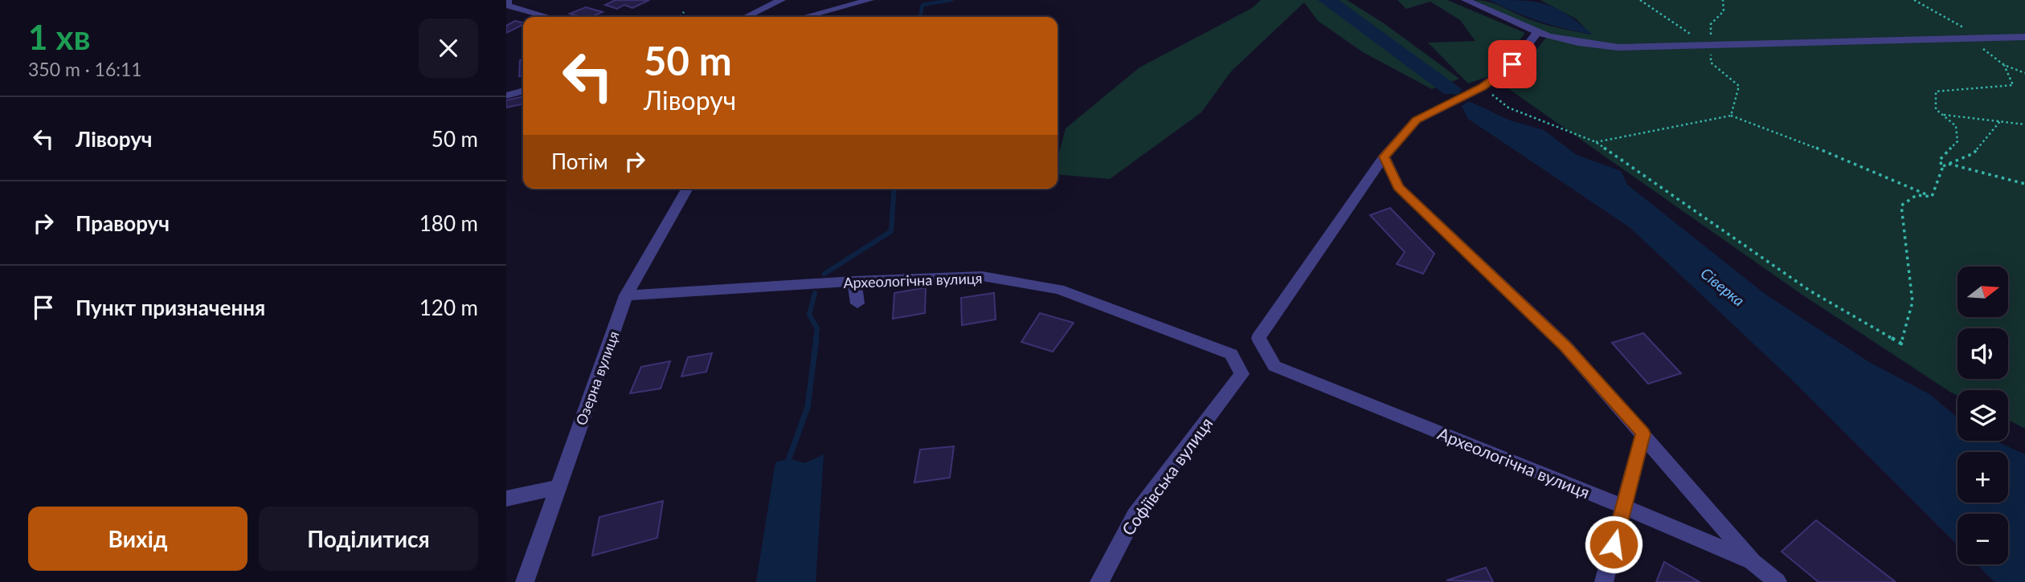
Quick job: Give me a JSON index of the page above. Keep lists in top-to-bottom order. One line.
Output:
{"streets":{"street":["Археологічна вулиця","Озерна вулиця","Софіївська вулиця"]},"crossings":[["Археологічна вулиця","Озерна вулиця"],["Археологічна вулиця","Софіївська вулиця"]],"water":["Сіверка"],"north":"right","page":{"heading":["1 хв","350 m · 16:11"],"turn":["50 m","Ліворуч"],"list":[{"name":"Ліворуч","value":"50 m"},{"name":"Праворуч","value":"180 m"},{"name":"Пункт призначення","value":"120 m"}],"then":"Потім","map_buttons":["+","−"],"buttons":["Вихід","Поділитися"]}}
